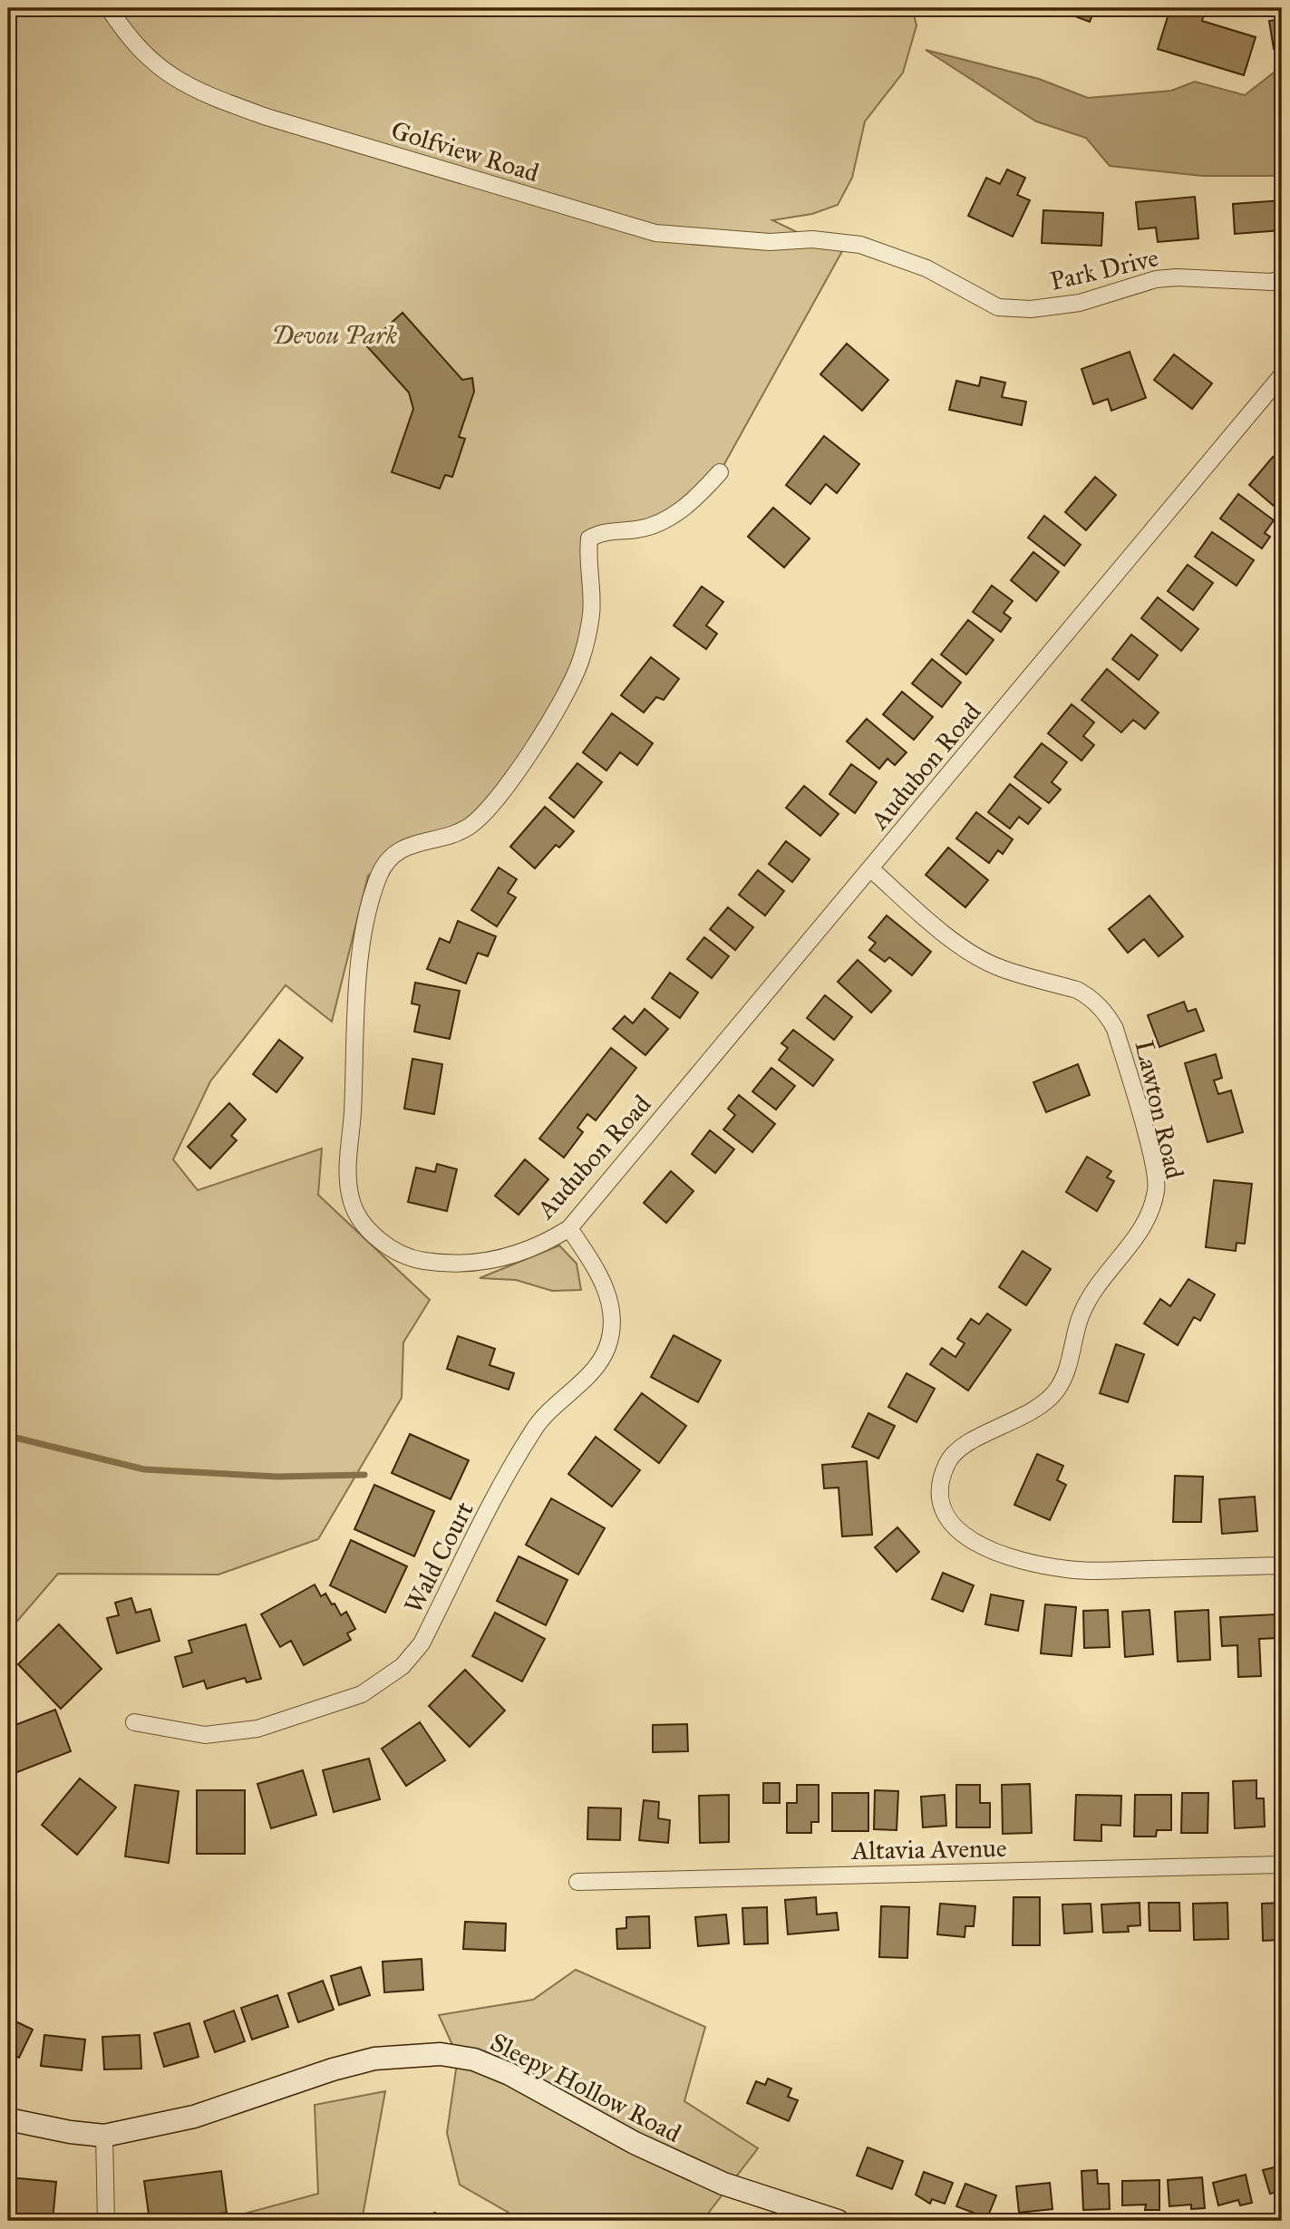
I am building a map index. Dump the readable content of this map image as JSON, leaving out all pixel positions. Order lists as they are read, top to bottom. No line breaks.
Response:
{"streets":{"main road":["Sleepy Hollow Road"],"street":["Golfview Road","Park Drive","Audubon Road","Lawton Road","Wald Court","Altavia Avenue"]},"crossings":[["Golfview Road","Park Drive"],["Audubon Road","Lawton Road"],["Audubon Road","Wald Court"]],"parks":["Devou Park"]}
